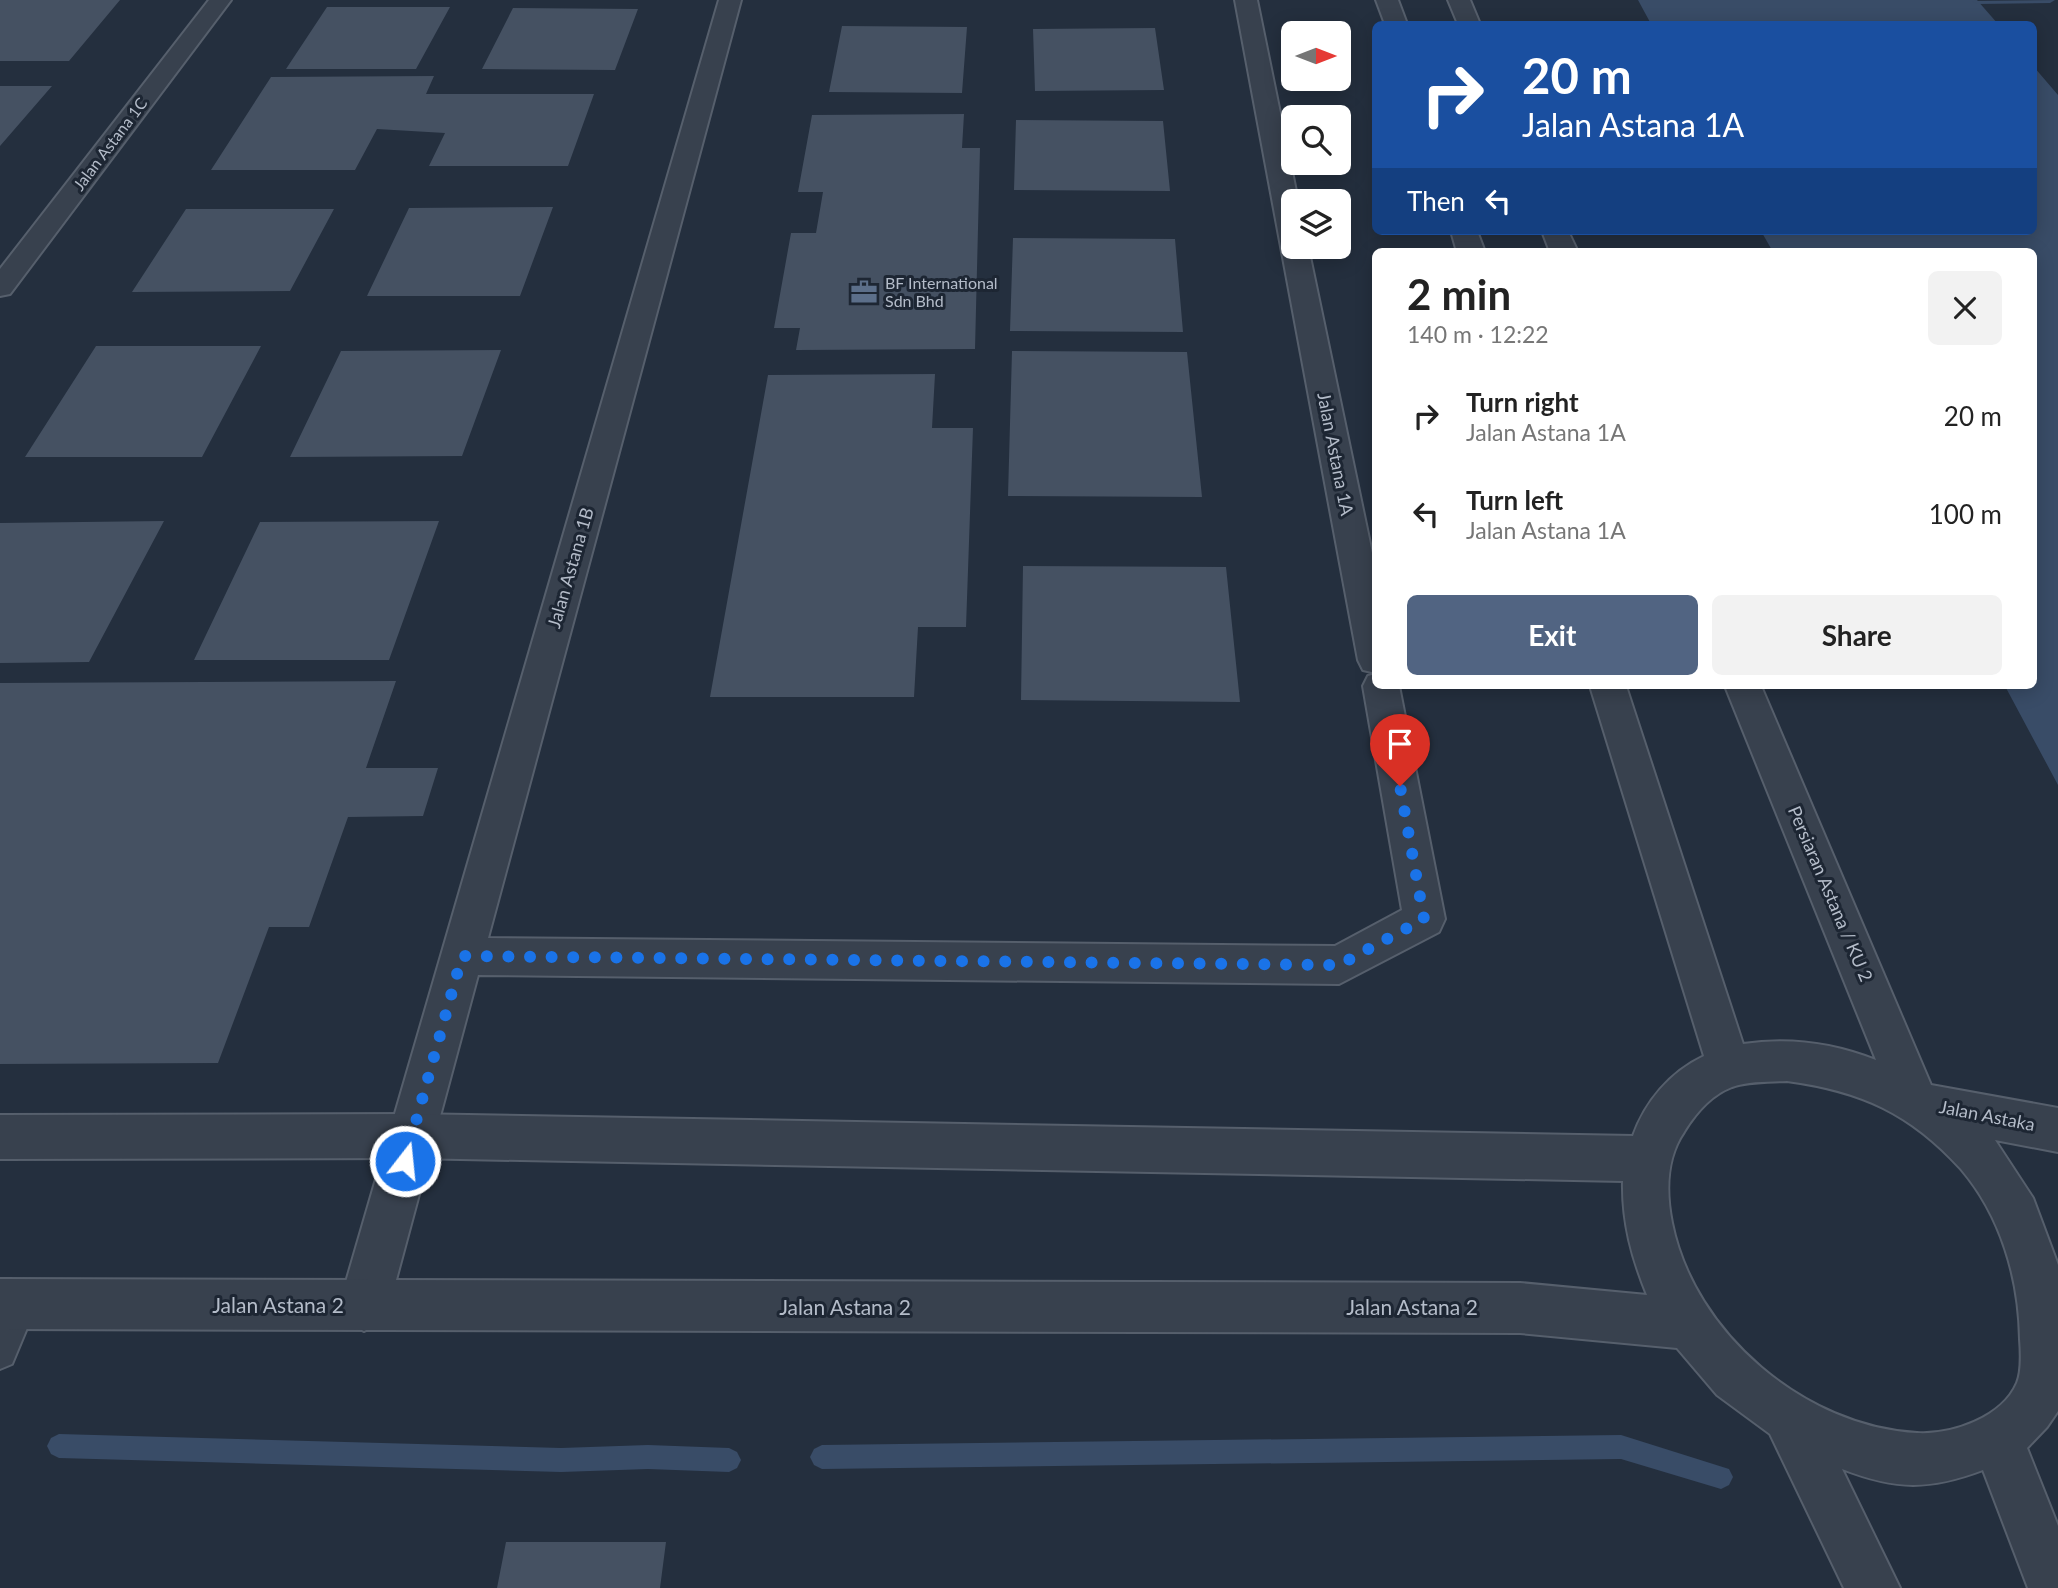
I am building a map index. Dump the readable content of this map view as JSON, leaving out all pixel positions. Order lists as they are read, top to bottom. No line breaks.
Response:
{"streets":{"street":["Jalan Astana 1C","Jalan Astana 1A","Jalan Astana 1B","Persiaran Astana / KU 2","Jalan Astaka","Jalan Astana 2"]},"crossings":[["Jalan Astana 1B","Jalan Astana 2"],["Persiaran Astana / KU 2","Jalan Astaka"]],"places":{"office":["BF International Sdn Bhd"]},"north":"right","page":{"turn":["20 m","Jalan Astana 1A"],"then":"Then","heading":["2 min","140 m · 12:22"],"list":[{"name":"Turn right","note":"Jalan Astana 1A","value":"20 m"},{"name":"Turn left","note":"Jalan Astana 1A","value":"100 m"}],"buttons":["Exit","Share"]}}
